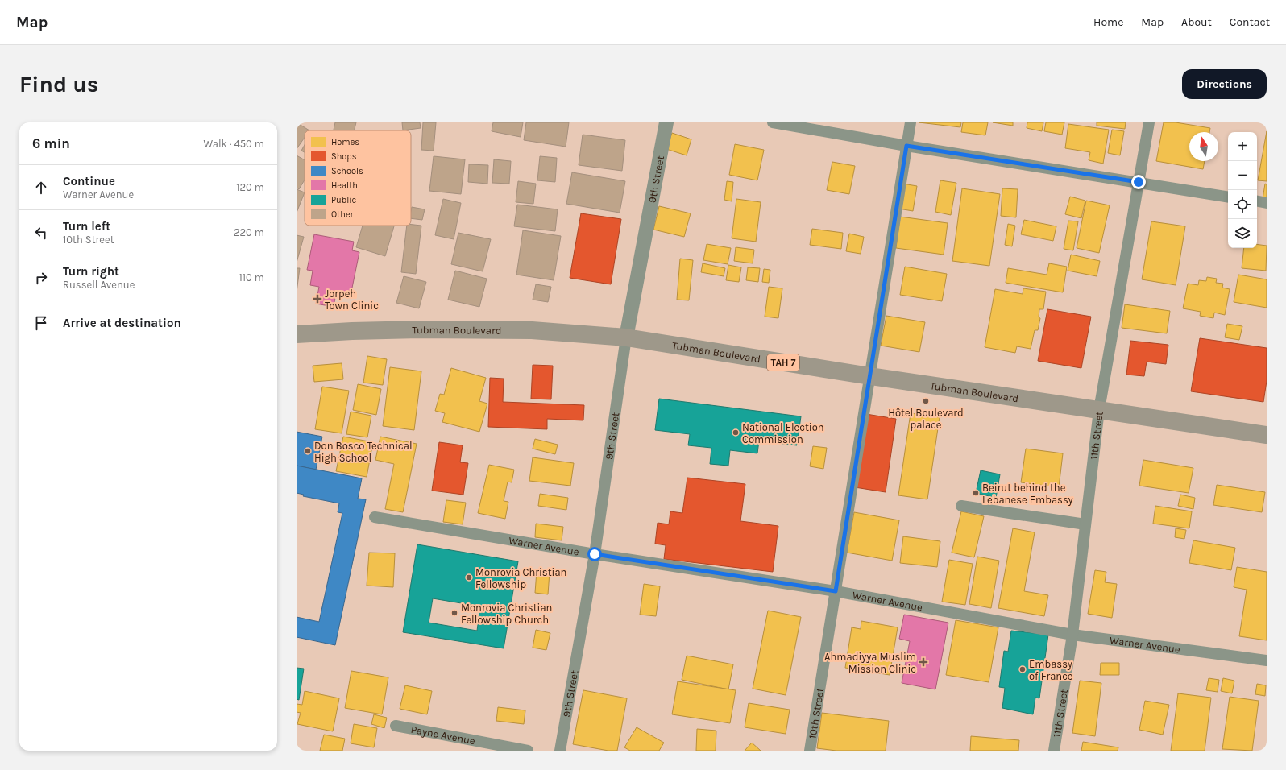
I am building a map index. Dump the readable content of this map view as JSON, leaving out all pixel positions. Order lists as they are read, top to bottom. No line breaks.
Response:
{"streets":{"highway":["Tubman Boulevard","TAH 7"],"street":["9th Street","11th Street","Warner Avenue","10th Street","Payne Avenue"]},"crossings":[["9th Street","Tubman Boulevard"],["9th Street","Warner Avenue"],["Tubman Boulevard","11th Street"],["Tubman Boulevard","10th Street"],["11th Street","Warner Avenue"],["Warner Avenue","10th Street"]],"places":{"health":["Jorpeh Town Clinic","Ahmadiyya Muslim Mission Clinic"],"other":["Hôtel Boulevard palace","National Election Commission","Don Bosco Technical High School","Beirut behind the Lebanese Embassy","Monrovia Christian Fellowship","Monrovia Christian Fellowship Church","Embassy of France"]},"legend":["Homes","Shops","Schools","Health","Public","Other"],"north":"top","page":{"header":"Map","nav":["Home","Map","About","Contact"],"buttons":"Directions","title":"Find us","heading":["6 min","Walk · 450 m"],"map_buttons":["+","−"],"list":[["Continue","Warner Avenue","120 m"],["Turn left","10th Street","220 m"],["Turn right","Russell Avenue","110 m"],"Arrive at destination"]}}
